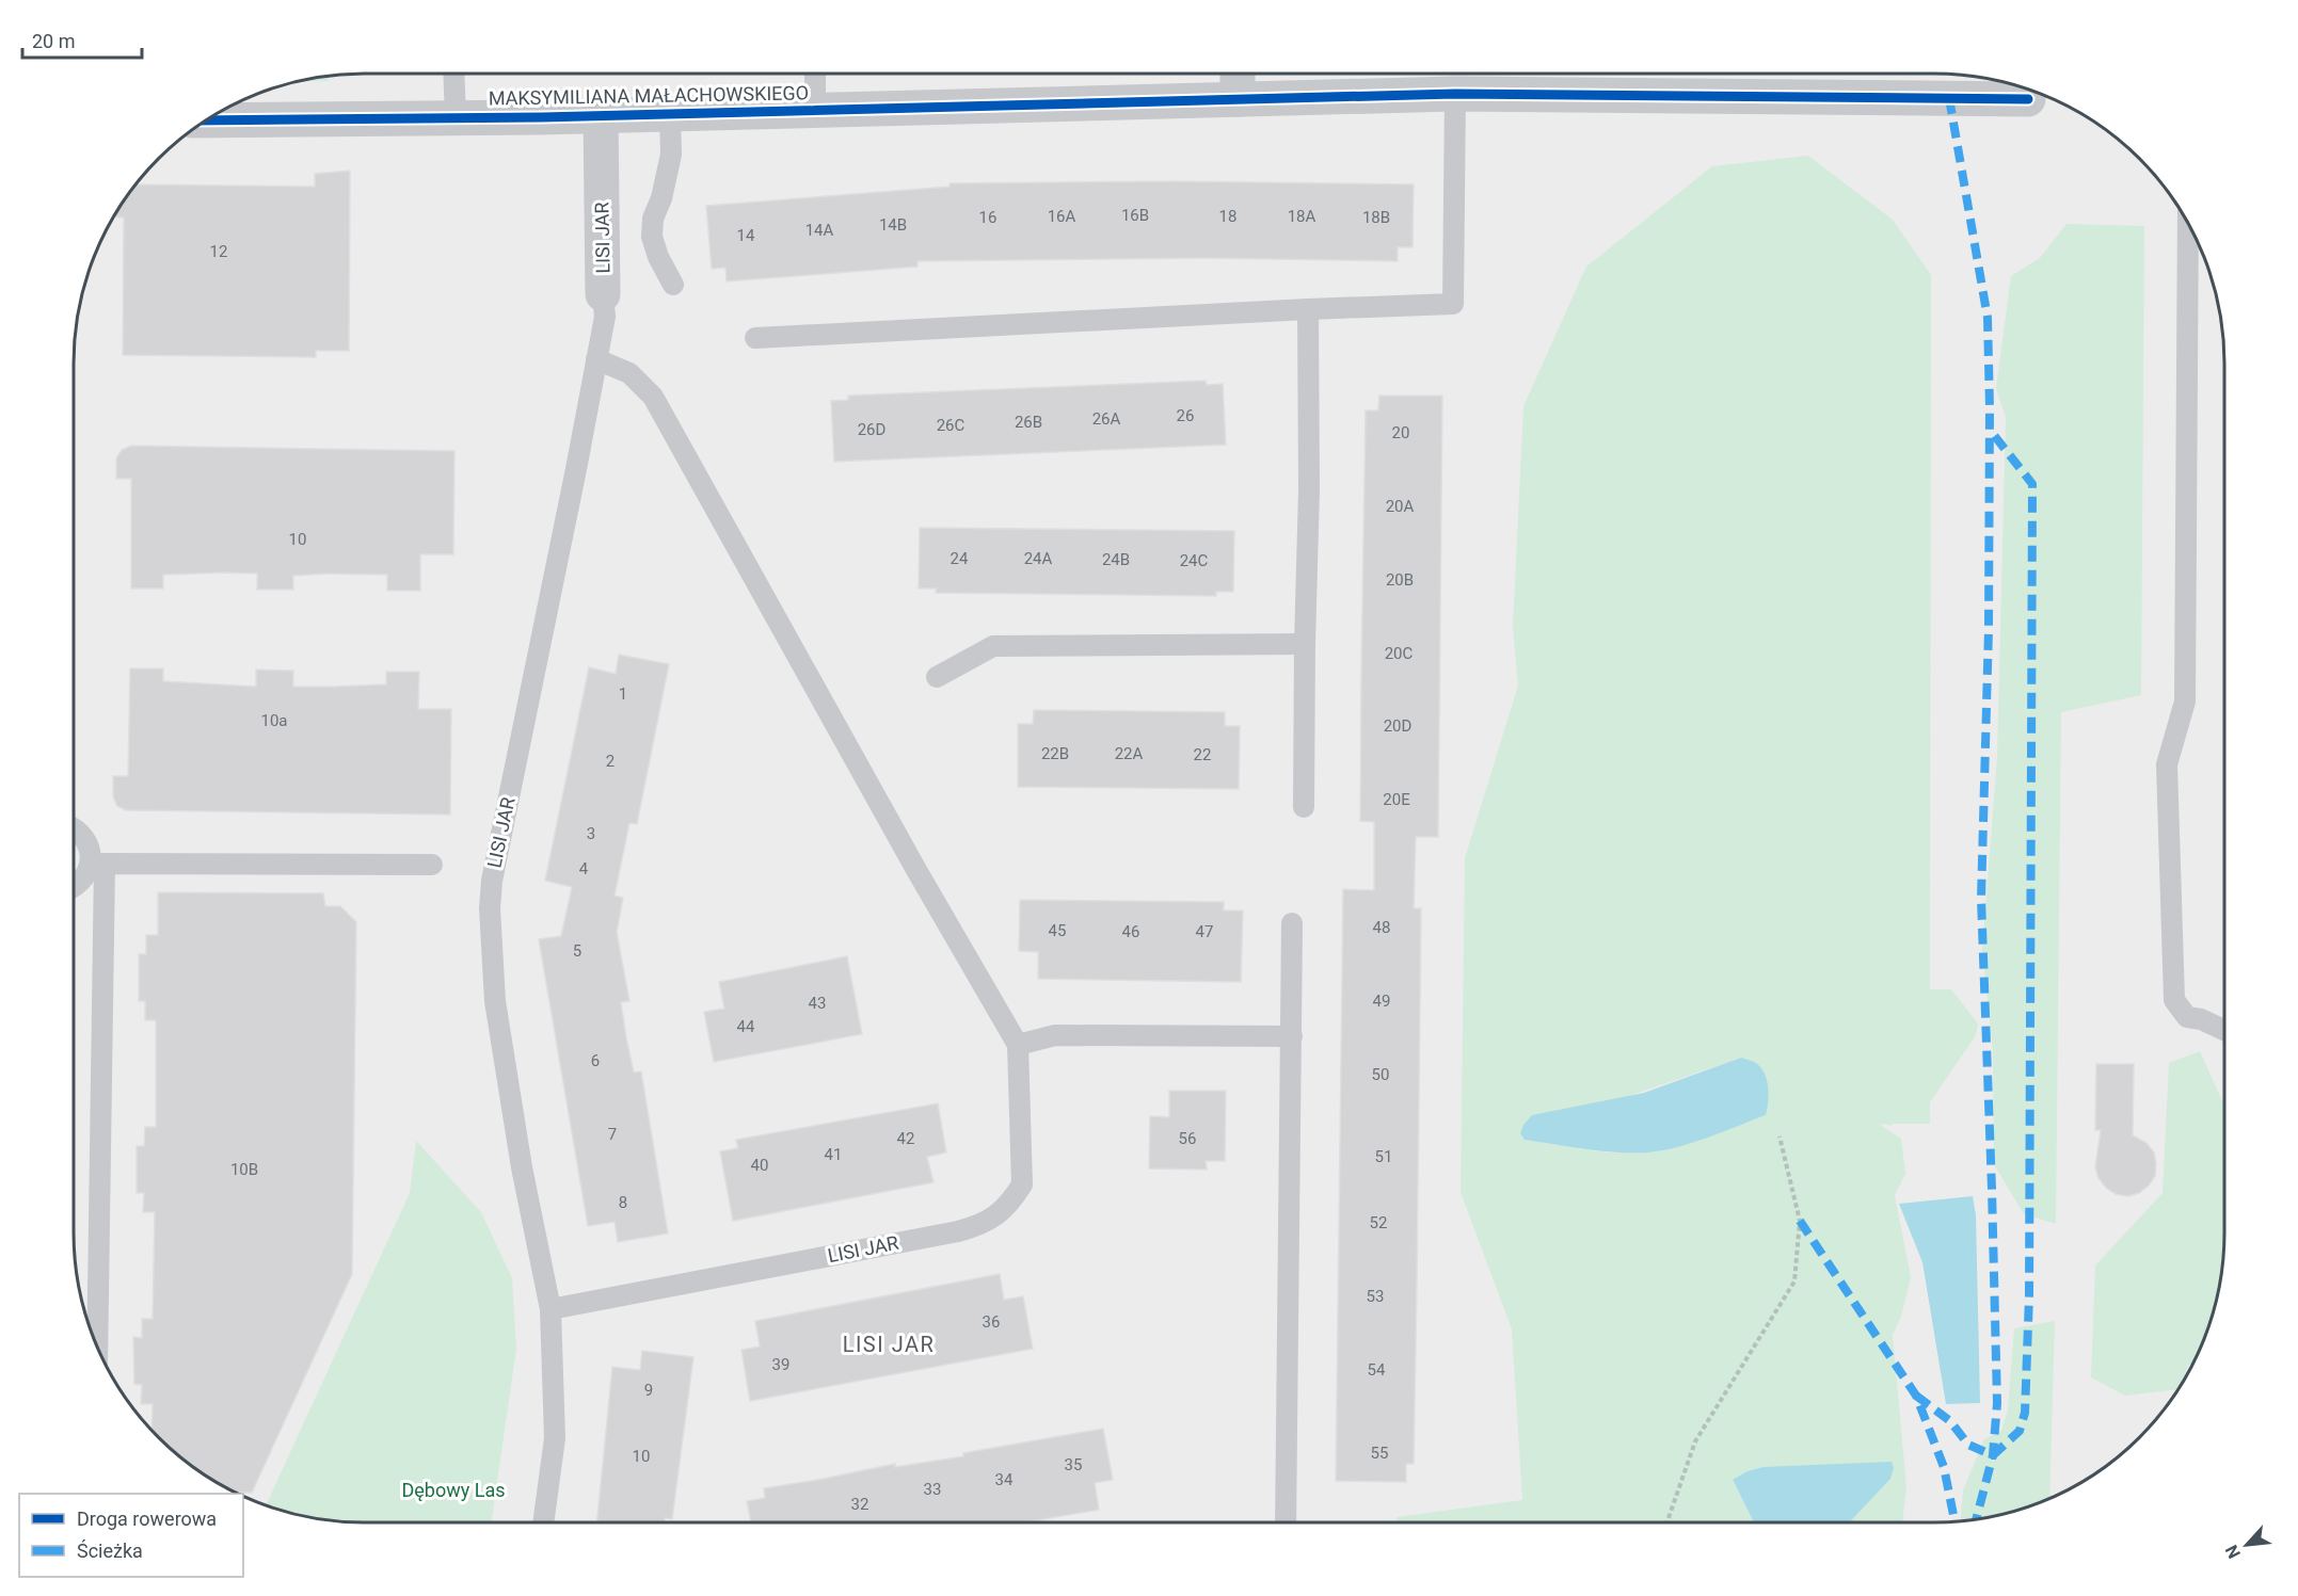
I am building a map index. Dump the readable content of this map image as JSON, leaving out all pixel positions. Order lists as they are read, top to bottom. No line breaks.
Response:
{"streets":{"street":["MAKSYMILIANA MAŁACHOWSKIEGO","LISI JAR"]},"crossings":[["MAKSYMILIANA MAŁACHOWSKIEGO","LISI JAR"]],"districts":["LISI JAR"],"parks":["Dębowy Las"],"house_numbers":["16B","16A","18","18A","16","18B","14B","14A","14","12","26","26A","26B","26C","26D","20","20A","10","24","24A","24B","24C","20B","20C","1","10a","20D","22B","22A","22","2","20E","3","4","48","45","46","47","5","49","43","44","6","50","7","42","56","41","51","40","10B","8","52","53","36","39","54","9","55","10","35","34","33","32"],"legend":["Droga rowerowa","Ścieżka"],"scale_bar":"20 m","north":"bottom left"}
